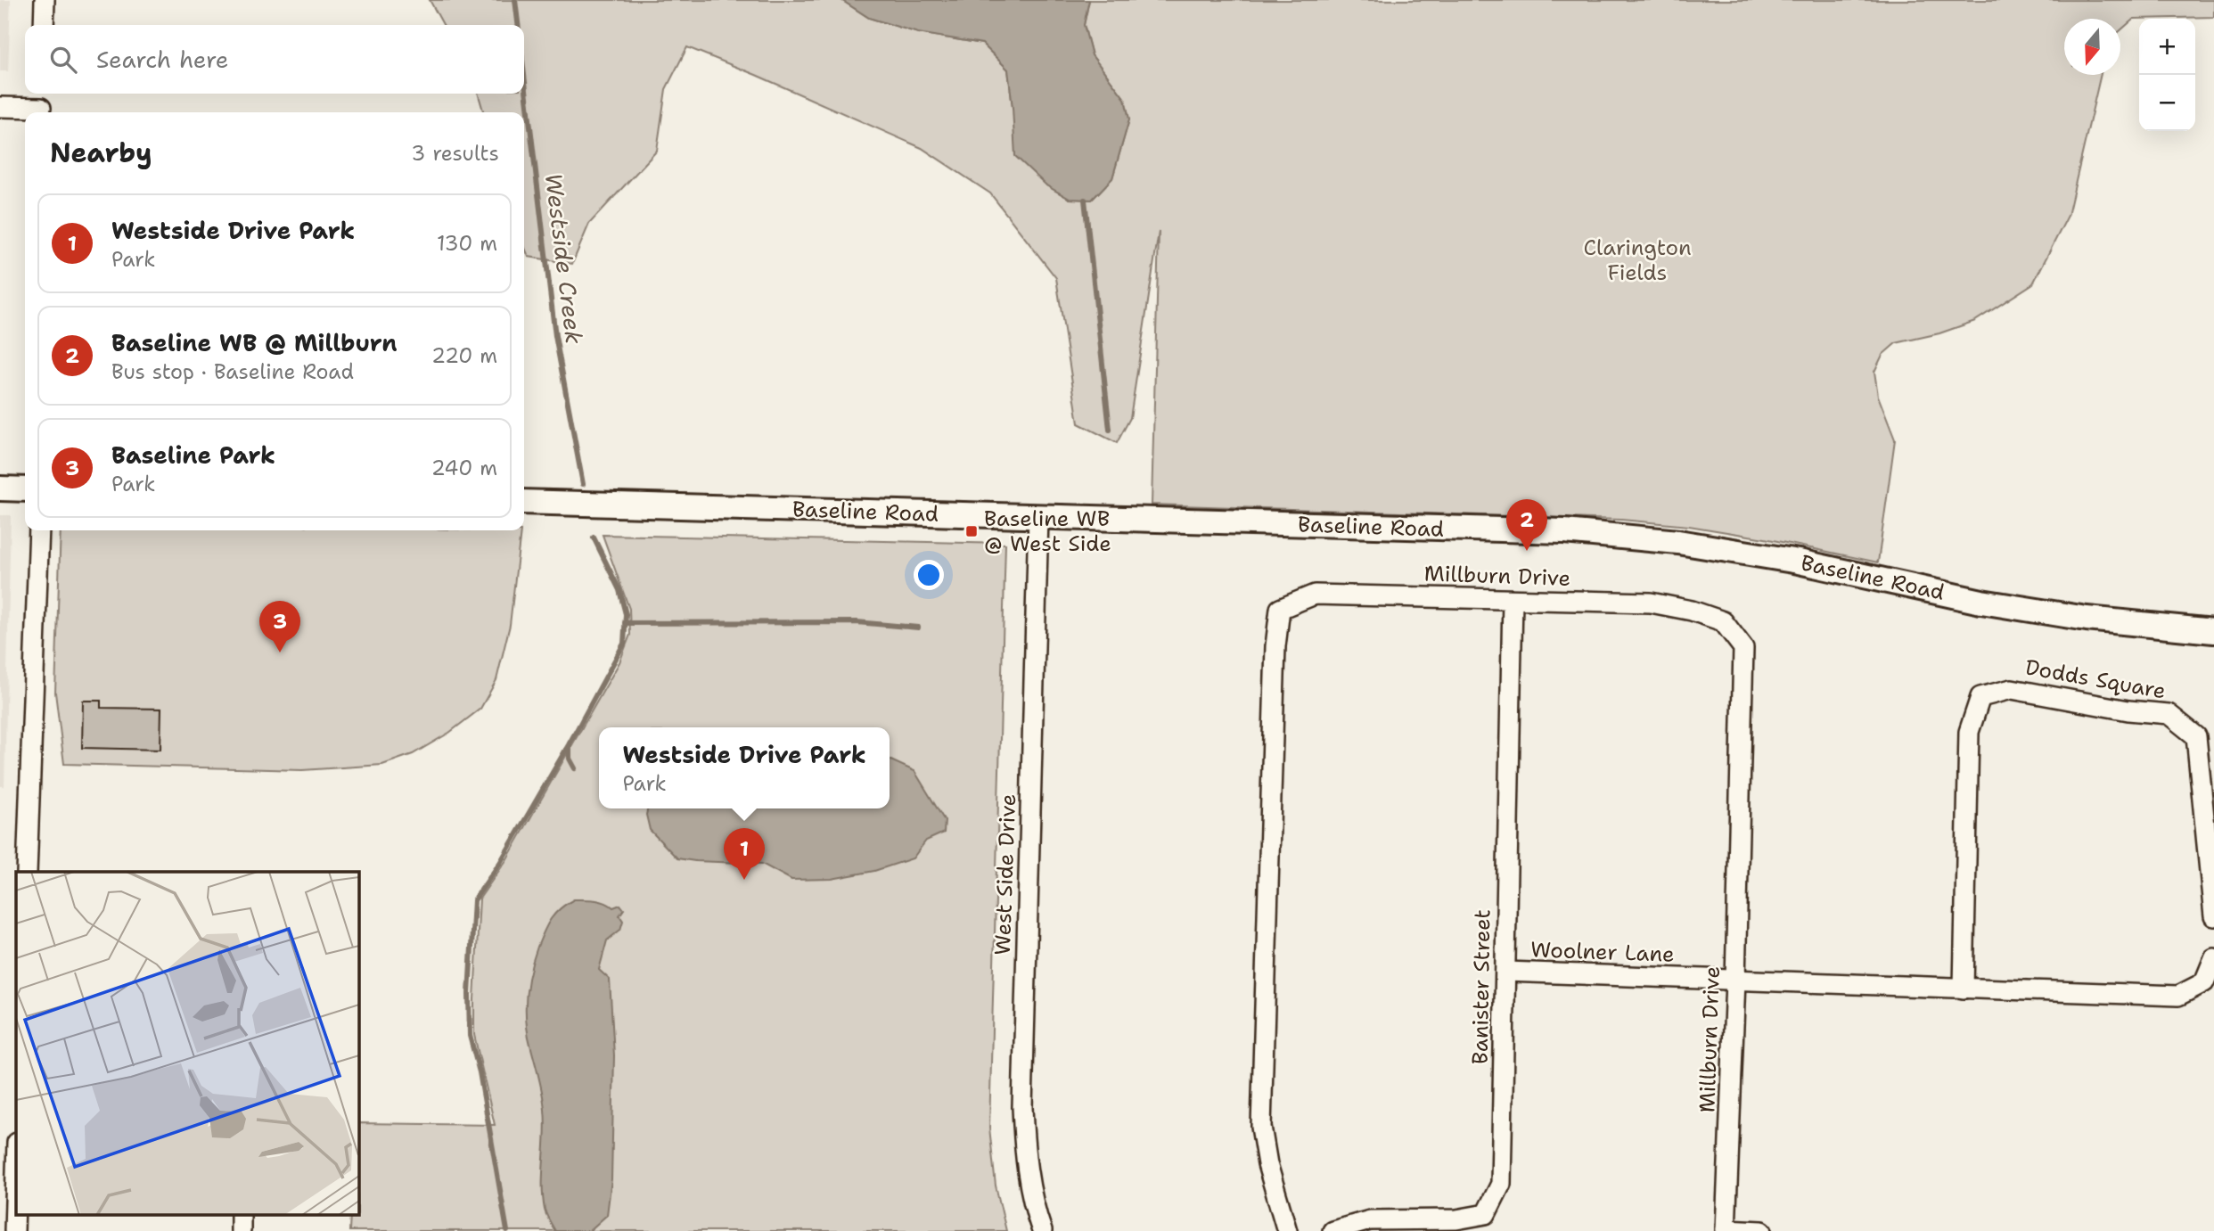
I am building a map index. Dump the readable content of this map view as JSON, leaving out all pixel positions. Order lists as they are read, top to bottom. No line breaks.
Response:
{"streets":{"street":["Baseline Road","Millburn Drive","Dodds Square","West Side Drive","Woolner Lane","Banister Street"]},"crossings":[["Baseline Road","West Side Drive"],["Millburn Drive","Woolner Lane"],["Millburn Drive","Banister Street"],["Woolner Lane","Banister Street"]],"water":["Westside Creek"],"parks":["Clarington Fields"],"places":{"transit":["Baseline WB @ West Side"]},"north":"bottom","page":{"map_buttons":["+","−"],"search":"Search here","heading":["Nearby","3 results"],"list":[{"mark":"1","name":"Westside Drive Park","note":"Park","value":"130 m"},{"mark":"2","name":"Baseline WB @ Millburn","note":"Bus stop · Baseline Road","value":"220 m"},{"mark":"3","name":"Baseline Park","note":"Park","value":"240 m"}],"pins":["2","3","1"],"popup":["Westside Drive Park","Park"]}}
